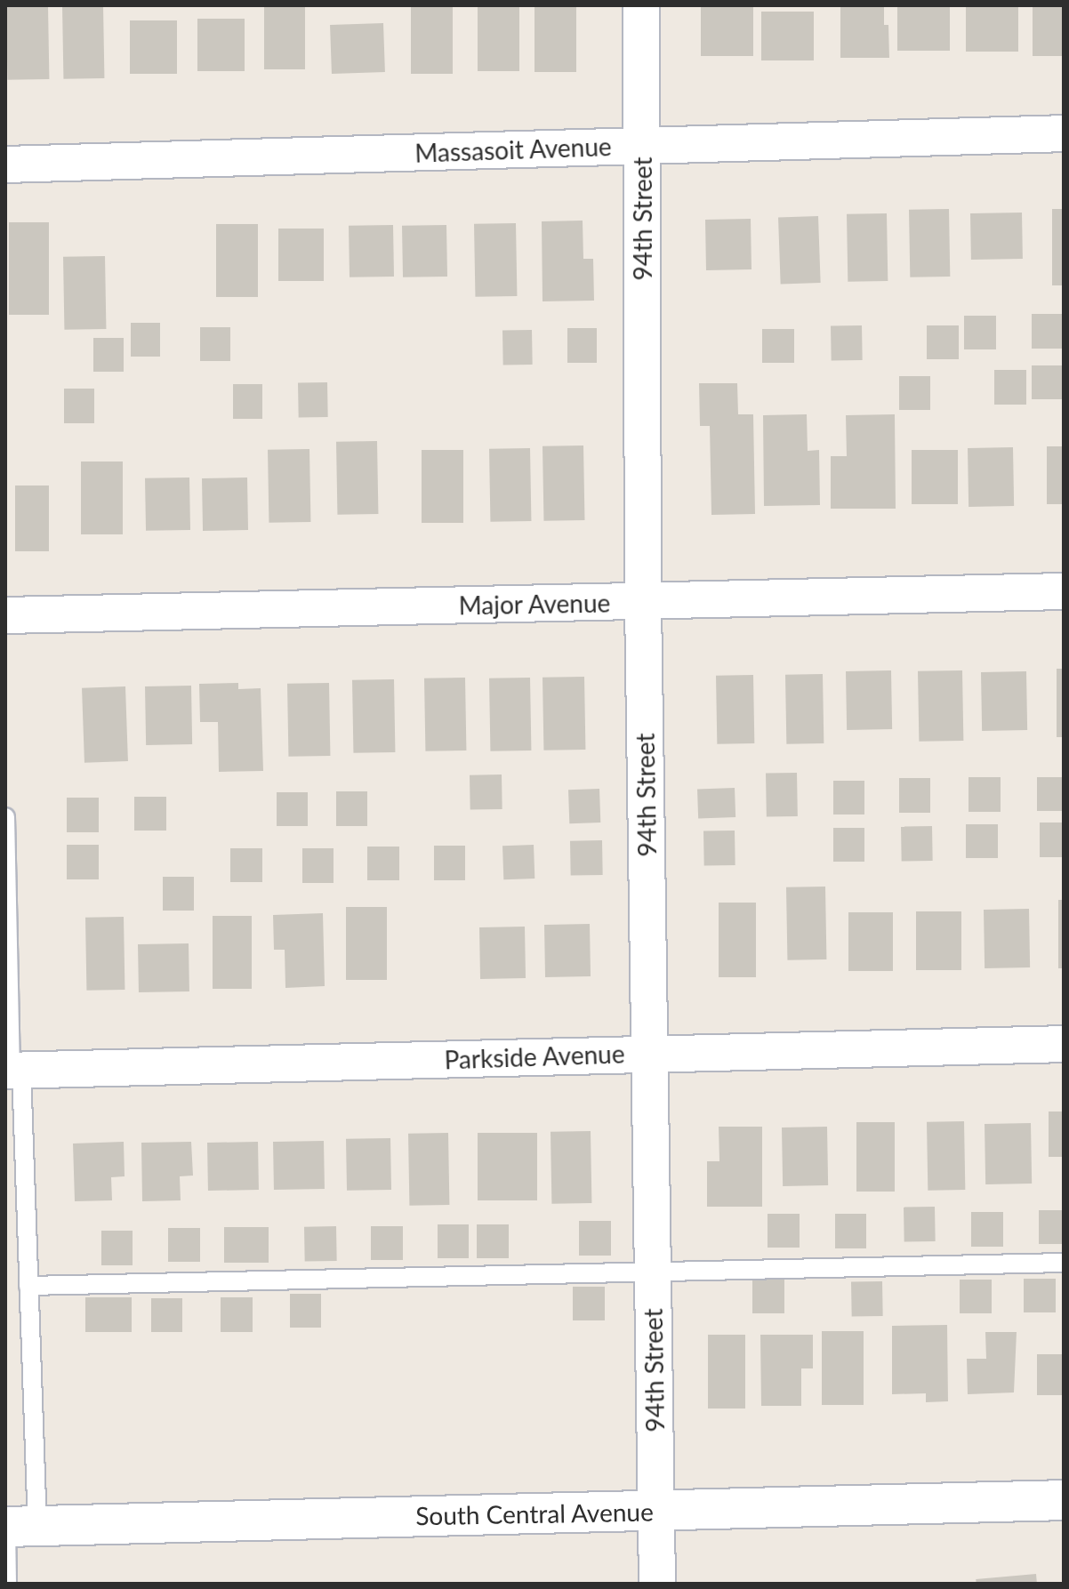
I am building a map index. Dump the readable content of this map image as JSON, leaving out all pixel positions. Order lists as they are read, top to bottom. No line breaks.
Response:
{"streets":{"street":["Massasoit Avenue","94th Street","Major Avenue","Parkside Avenue","South Central Avenue"]},"crossings":[["Massasoit Avenue","94th Street"],["94th Street","Major Avenue"],["94th Street","Parkside Avenue"],["94th Street","South Central Avenue"]]}
